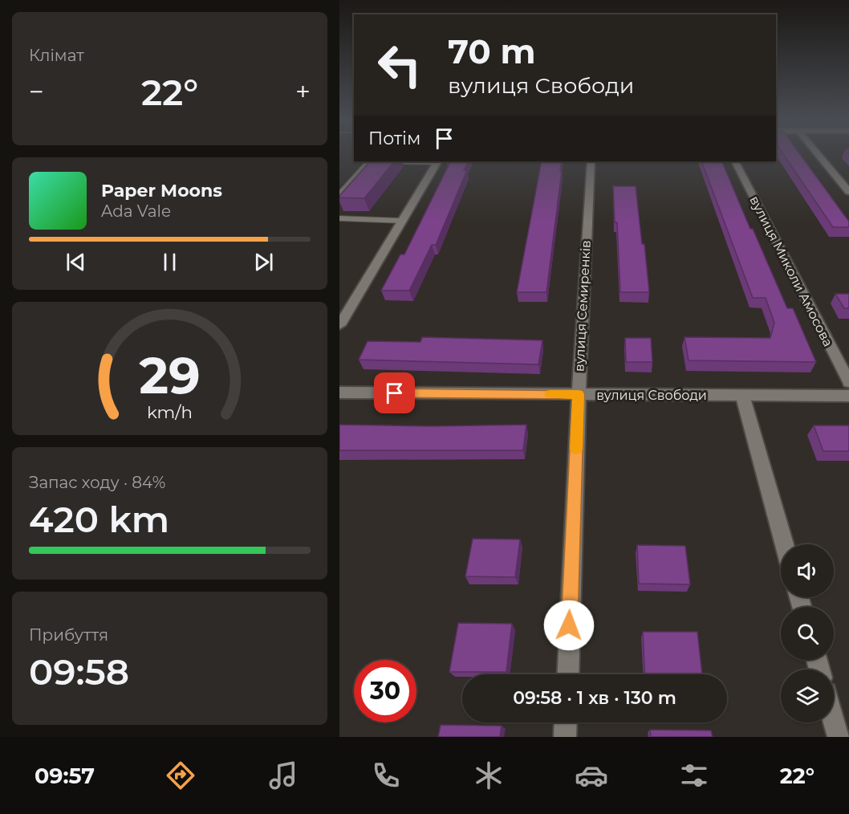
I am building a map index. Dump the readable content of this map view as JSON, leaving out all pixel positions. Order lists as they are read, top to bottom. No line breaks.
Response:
{"streets":{"street":["вулиця Миколи Амосова","вулиця Семиренків","вулиця Свободи"]},"crossings":[["вулиця Семиренків","вулиця Свободи"]],"page":{"tile":["Клімат",["Запас ходу · 84%","420 km"],["Прибуття","09:58"]],"turn":["70 m","вулиця Свободи"],"heat":["−","22°","+"],"then":"Потім","song":["Paper Moons","Ada Vale"],"limit":"30","trip":"09:58 · 1 хв · 130 m","tabs":["09:57","22°"],"gauge":["29","km/h"]}}
